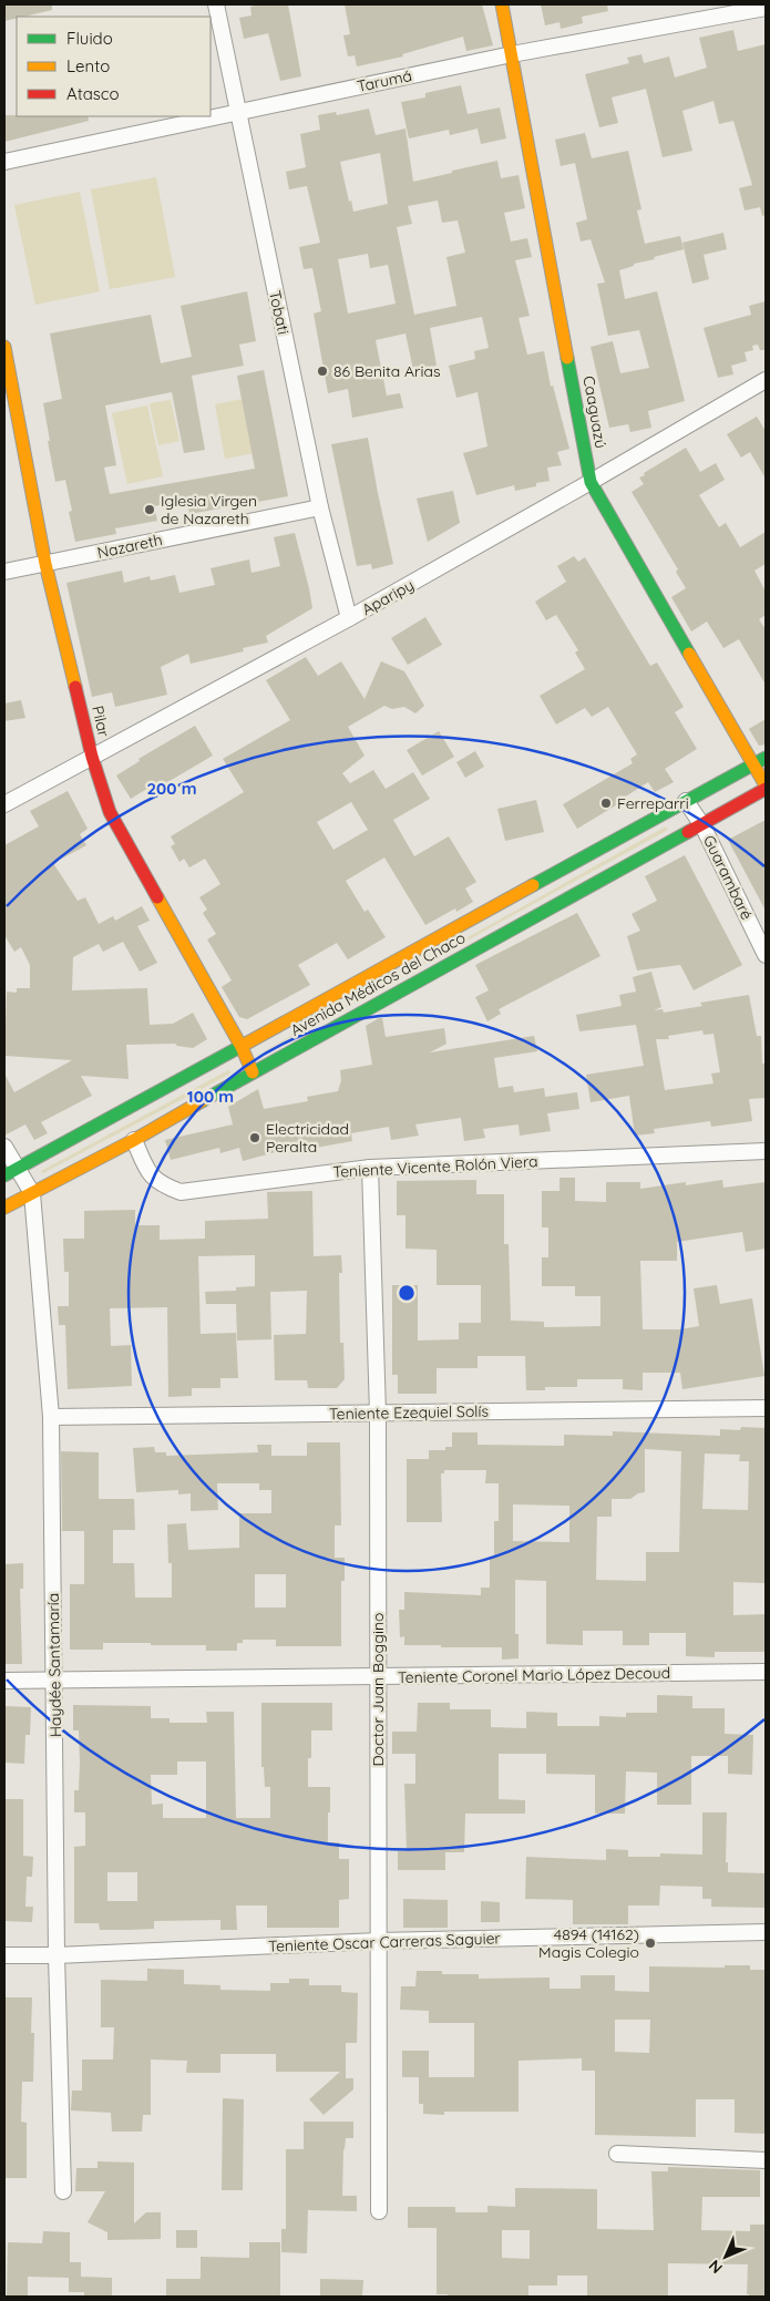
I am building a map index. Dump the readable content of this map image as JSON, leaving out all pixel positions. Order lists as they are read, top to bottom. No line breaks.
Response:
{"streets":{"main road":["Caaguazú","Pilar","Avenida Médicos del Chaco"],"street":["Tarumá","Tobati","Nazareth","Aparipy","Guarambaré","Teniente Vicente Rolón Viera","Teniente Ezequiel Solís","Haydée Santamaría","Teniente Coronel Mario López Decoud","Doctor Juan Boggino","Teniente Oscar Carreras Saguier"]},"crossings":[["Tarumá","Tobati"],["Tarumá","Caaguazú"],["Tobati","Nazareth"],["Tobati","Aparipy"],["Caaguazú","Aparipy"],["Caaguazú","Avenida Médicos del Chaco"],["Nazareth","Pilar"],["Aparipy","Pilar"],["Pilar","Avenida Médicos del Chaco"],["Guarambaré","Avenida Médicos del Chaco"],["Avenida Médicos del Chaco","Teniente Vicente Rolón Viera"],["Avenida Médicos del Chaco","Haydée Santamaría"],["Teniente Vicente Rolón Viera","Doctor Juan Boggino"],["Teniente Ezequiel Solís","Haydée Santamaría"],["Teniente Ezequiel Solís","Doctor Juan Boggino"],["Haydée Santamaría","Teniente Coronel Mario López Decoud"],["Haydée Santamaría","Teniente Oscar Carreras Saguier"],["Teniente Coronel Mario López Decoud","Doctor Juan Boggino"],["Doctor Juan Boggino","Teniente Oscar Carreras Saguier"]],"places":["86 Benita Arias","Iglesia Virgen de Nazareth","Ferreparri","Electricidad Peralta","4894 (14162) Magis Colegio"],"legend":["Fluido","Lento","Atasco"],"north":"bottom left","rings":["200 m","100 m"]}
